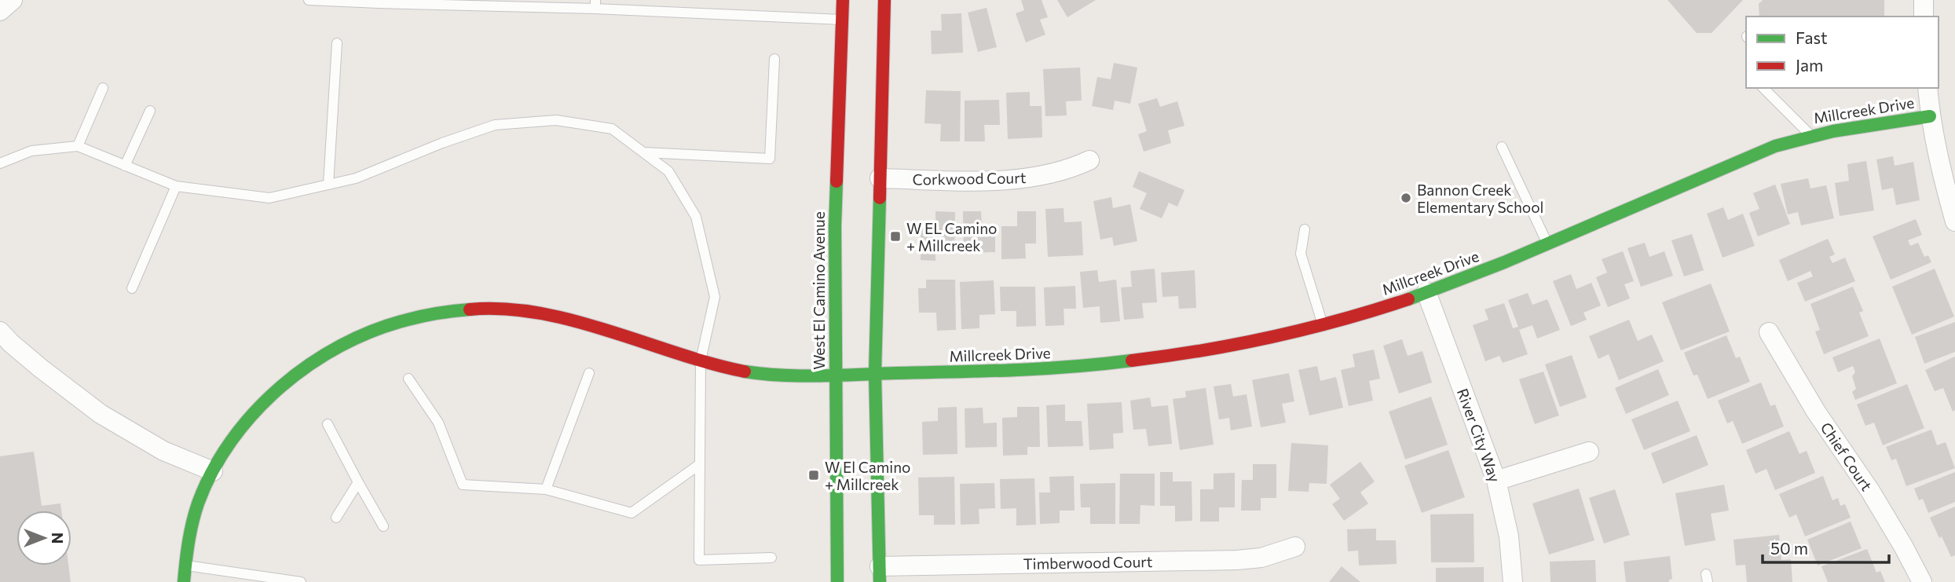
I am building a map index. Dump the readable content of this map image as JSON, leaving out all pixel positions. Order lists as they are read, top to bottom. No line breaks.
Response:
{"streets":{"street":["Millcreek Drive","Corkwood Court","West El Camino Avenue","River City Way","Chief Court","Timberwood Court"]},"crossings":[["Millcreek Drive","West El Camino Avenue"],["Millcreek Drive","River City Way"]],"places":{"other":["Bannon Creek Elementary School"],"transit":["W EL Camino + Millcreek","W El Camino + Millcreek"]},"legend":["Fast","Jam"],"scale_bar":"50 m","north":"right"}
